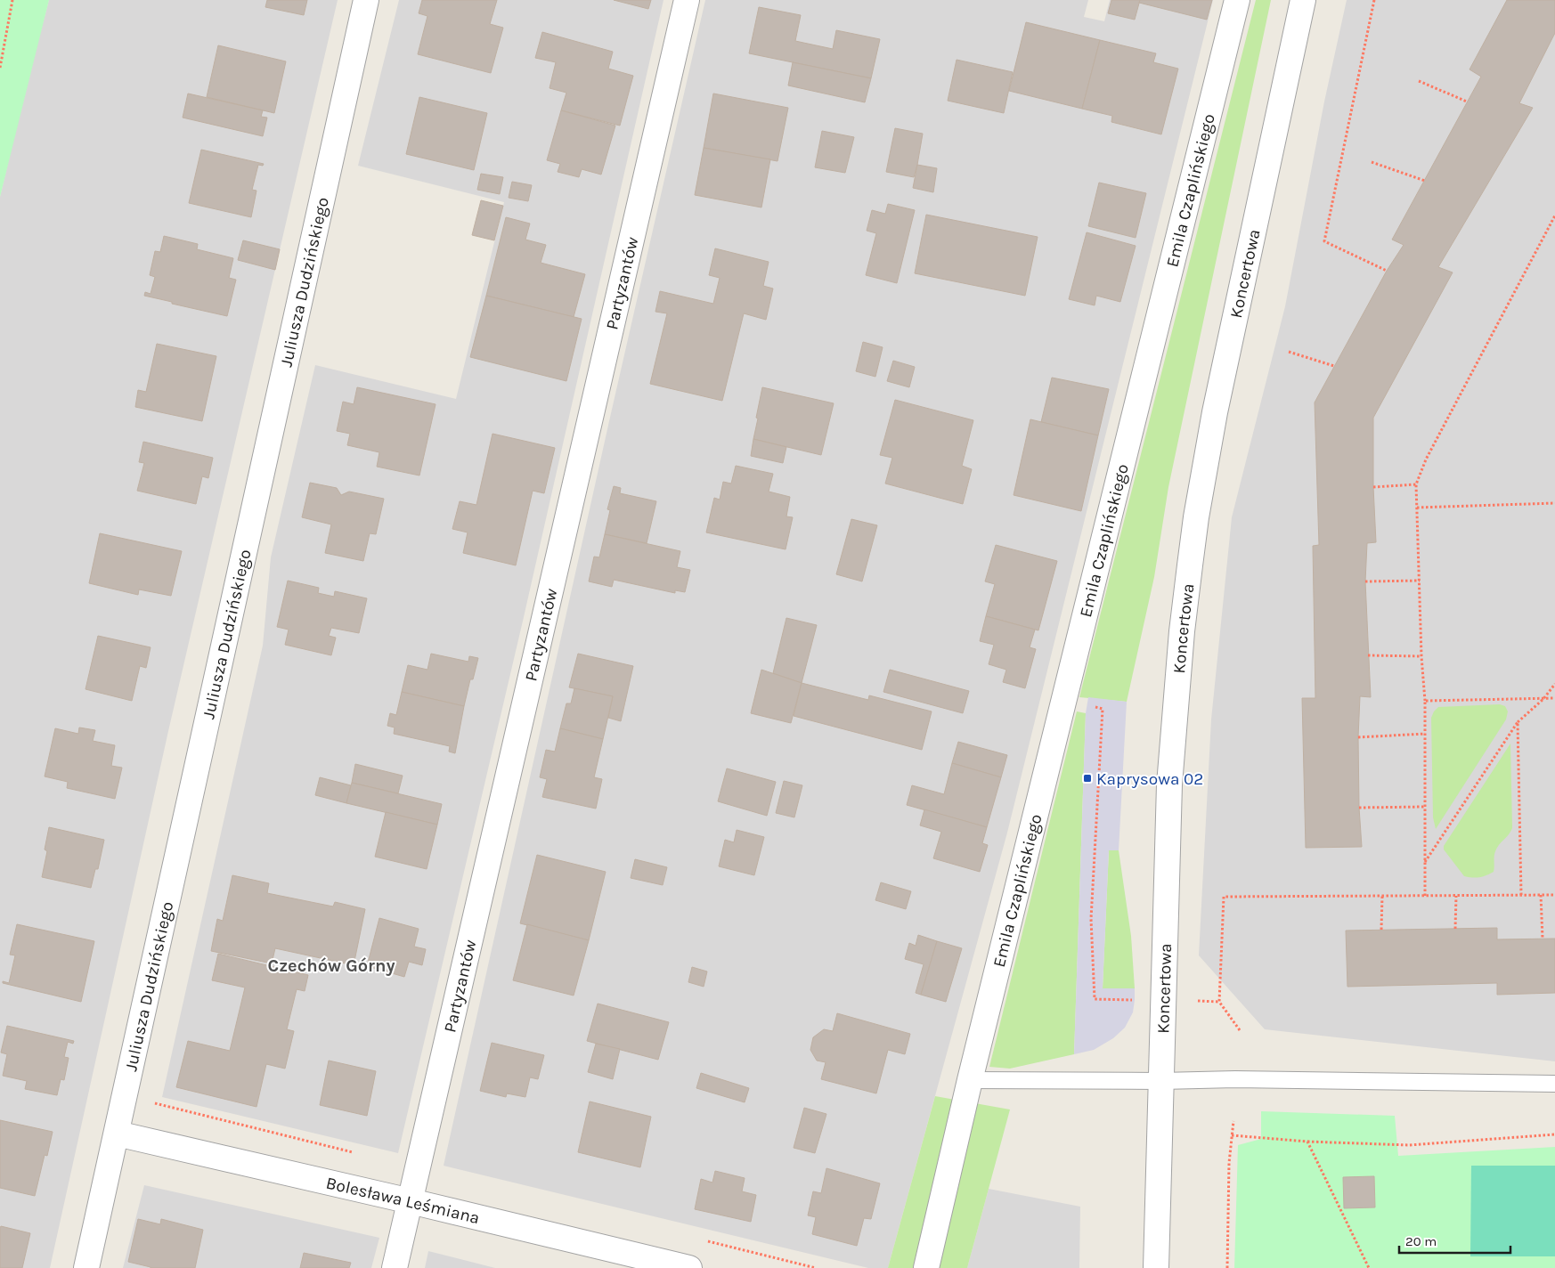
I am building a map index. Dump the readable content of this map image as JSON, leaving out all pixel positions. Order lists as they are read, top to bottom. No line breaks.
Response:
{"streets":{"street":["Emila Czaplińskiego","Koncertowa","Juliusza Dudzińskiego","Partyzantów","Bolesława Leśmiana"]},"crossings":[["Juliusza Dudzińskiego","Bolesława Leśmiana"],["Partyzantów","Bolesława Leśmiana"]],"districts":["Czechów Górny"],"places":{"transit":["Kaprysowa 02"]},"scale_bar":"20 m"}
